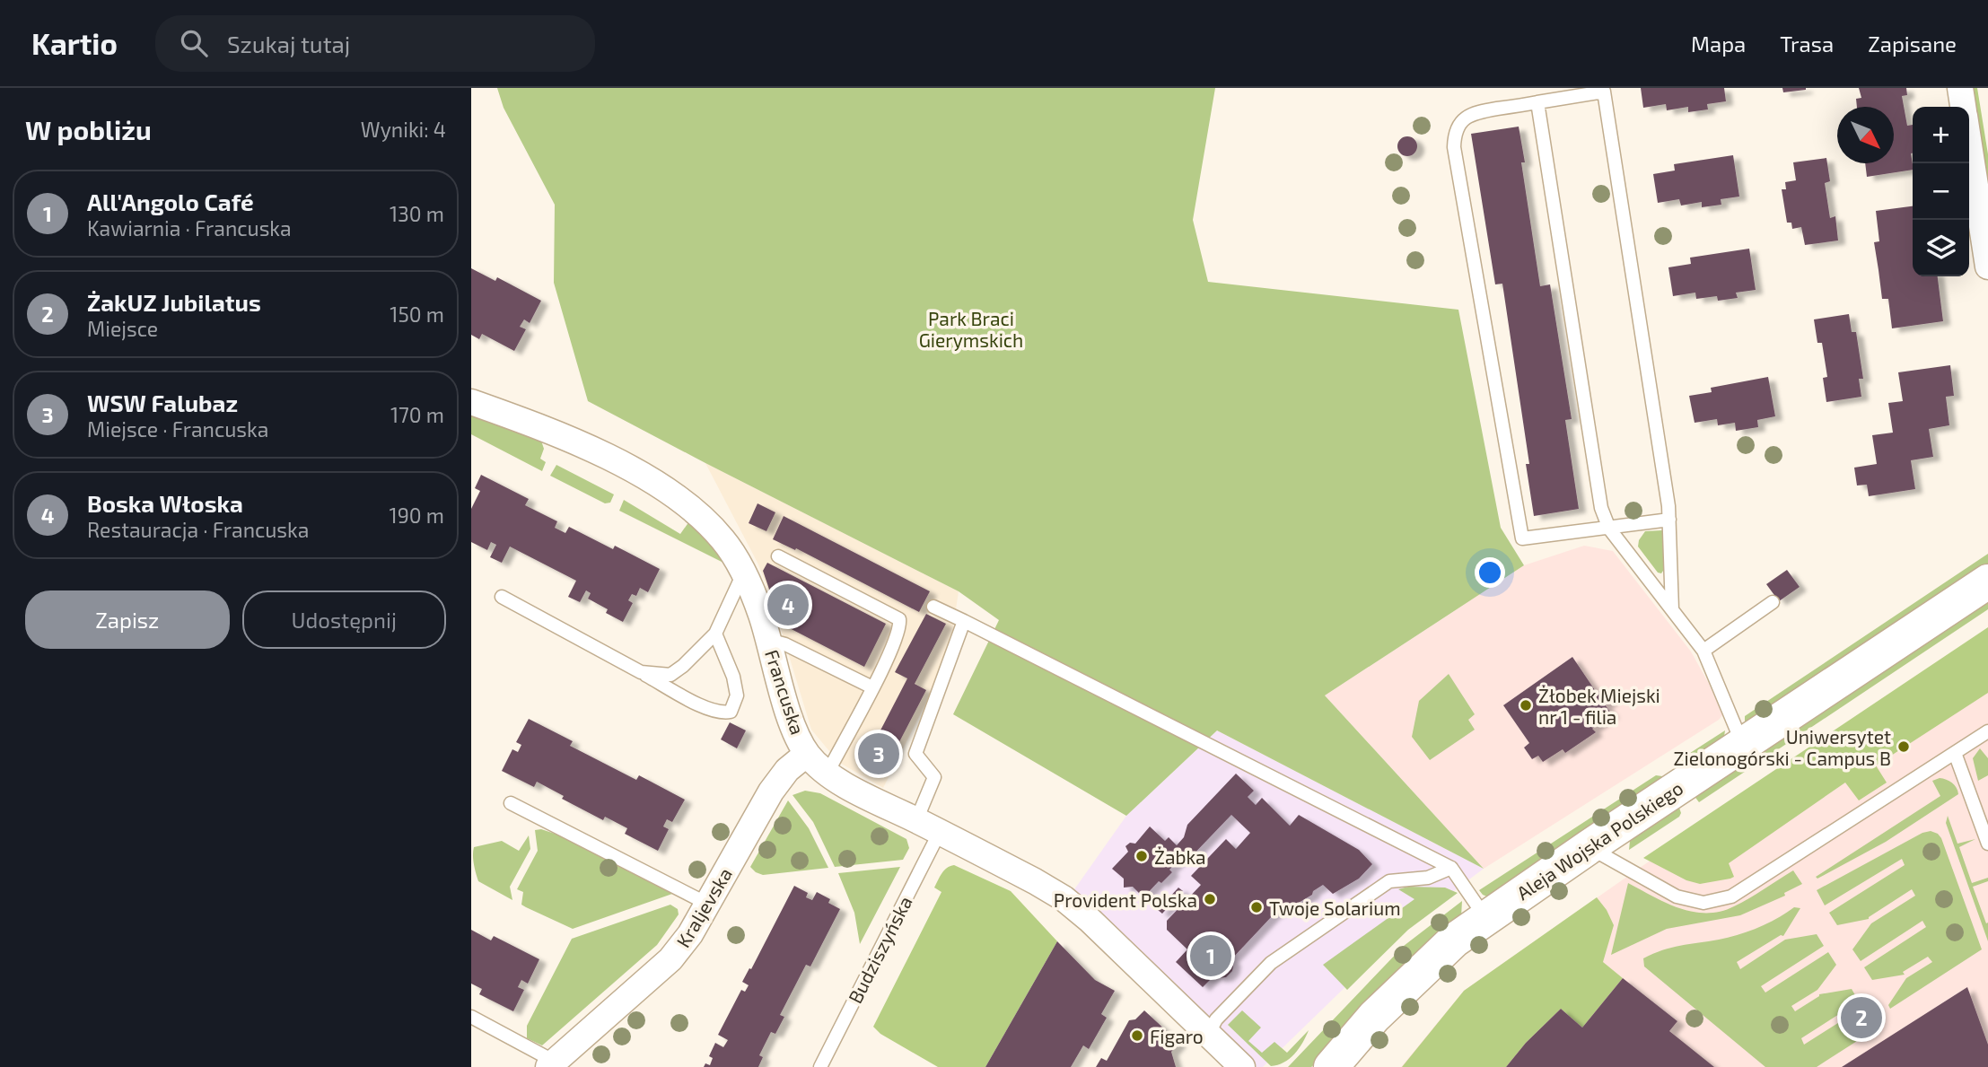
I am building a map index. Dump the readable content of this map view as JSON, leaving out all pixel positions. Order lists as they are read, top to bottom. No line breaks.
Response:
{"streets":{"main road":["Aleja Wojska Polskiego"],"street":["Francuska","Kraljevska"],"lane":["Budziszyńska"]},"crossings":[["Francuska","Kraljevska"],["Francuska","Budziszyńska"]],"parks":["Park Braci Gierymskich"],"places":["Żłobek Miejski nr 1 - filia","Uniwersytet Zielonogórski - Campus B","Żabka","Provident Polska","Twoje Solarium","Figaro"],"north":"bottom right","page":{"header":"Kartio","search":"Szukaj tutaj","nav":["Mapa","Trasa","Zapisane"],"heading":["W pobliżu","Wyniki: 4"],"map_buttons":["+","−"],"list":[{"mark":"1","name":"All'Angolo Café","note":"Kawiarnia · Francuska","value":"130 m"},{"mark":"2","name":"ŻakUZ Jubilatus","note":"Miejsce","value":"150 m"},{"mark":"3","name":"WSW Falubaz","note":"Miejsce · Francuska","value":"170 m"},{"mark":"4","name":"Boska Włoska","note":"Restauracja · Francuska","value":"190 m"}],"buttons":["Zapisz","Udostępnij"],"pins":["4","3","1","2"]}}
